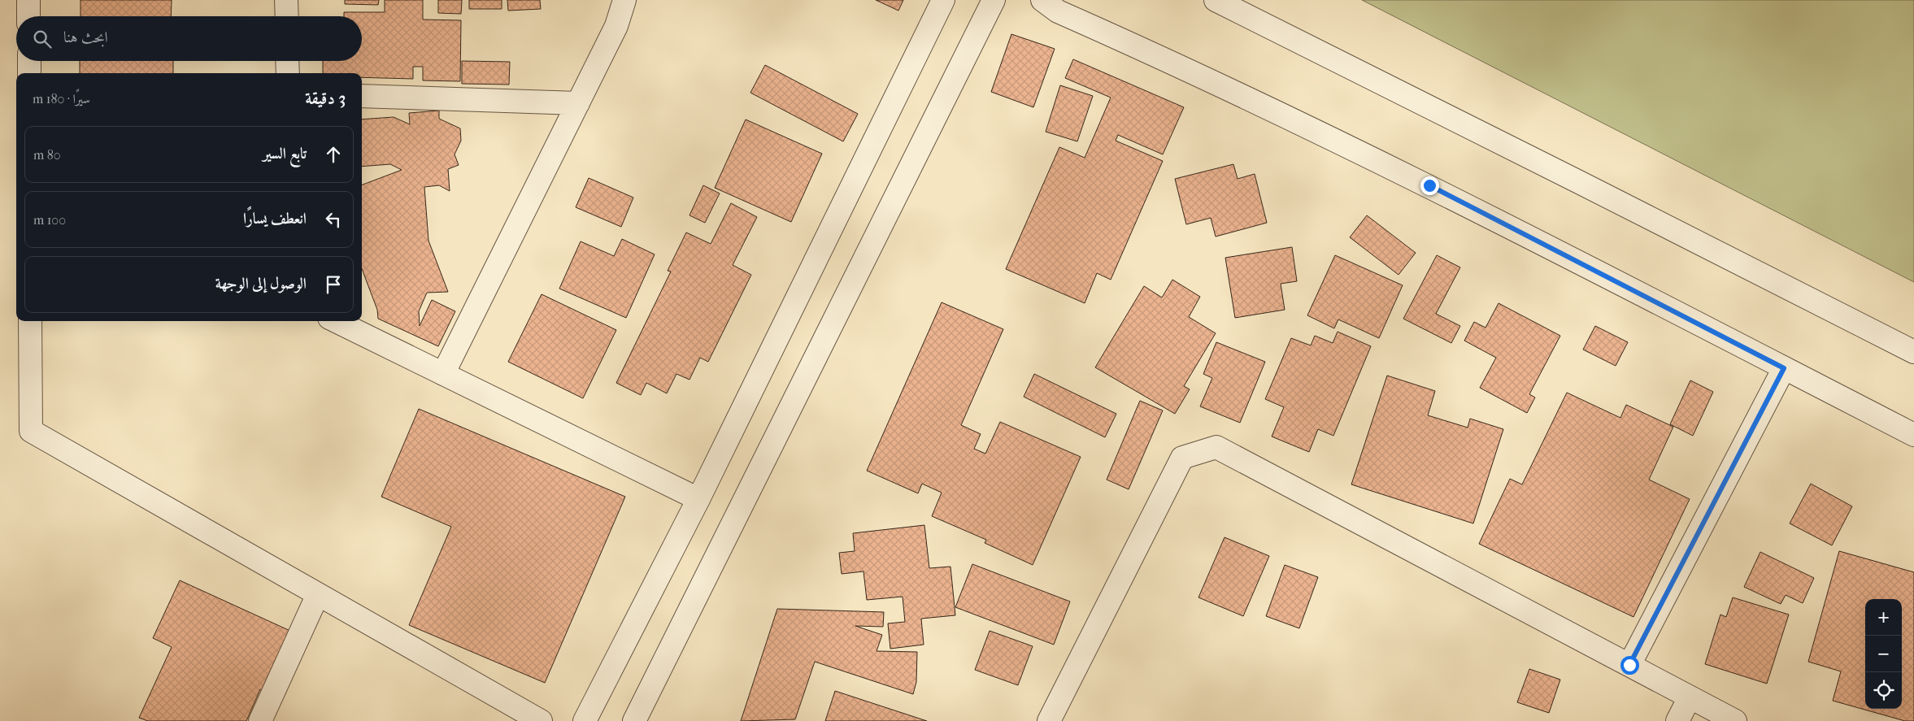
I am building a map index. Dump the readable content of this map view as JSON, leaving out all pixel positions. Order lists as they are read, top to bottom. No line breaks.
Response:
{"page":{"search":"ابحث هنا","heading":["3 دقيقة","سيرًا · 180 m"],"list":[["تابع السير","80 m"],["انعطف يسارًا","100 m"],"الوصول إلى الوجهة"],"map_buttons":["+","−"]}}
